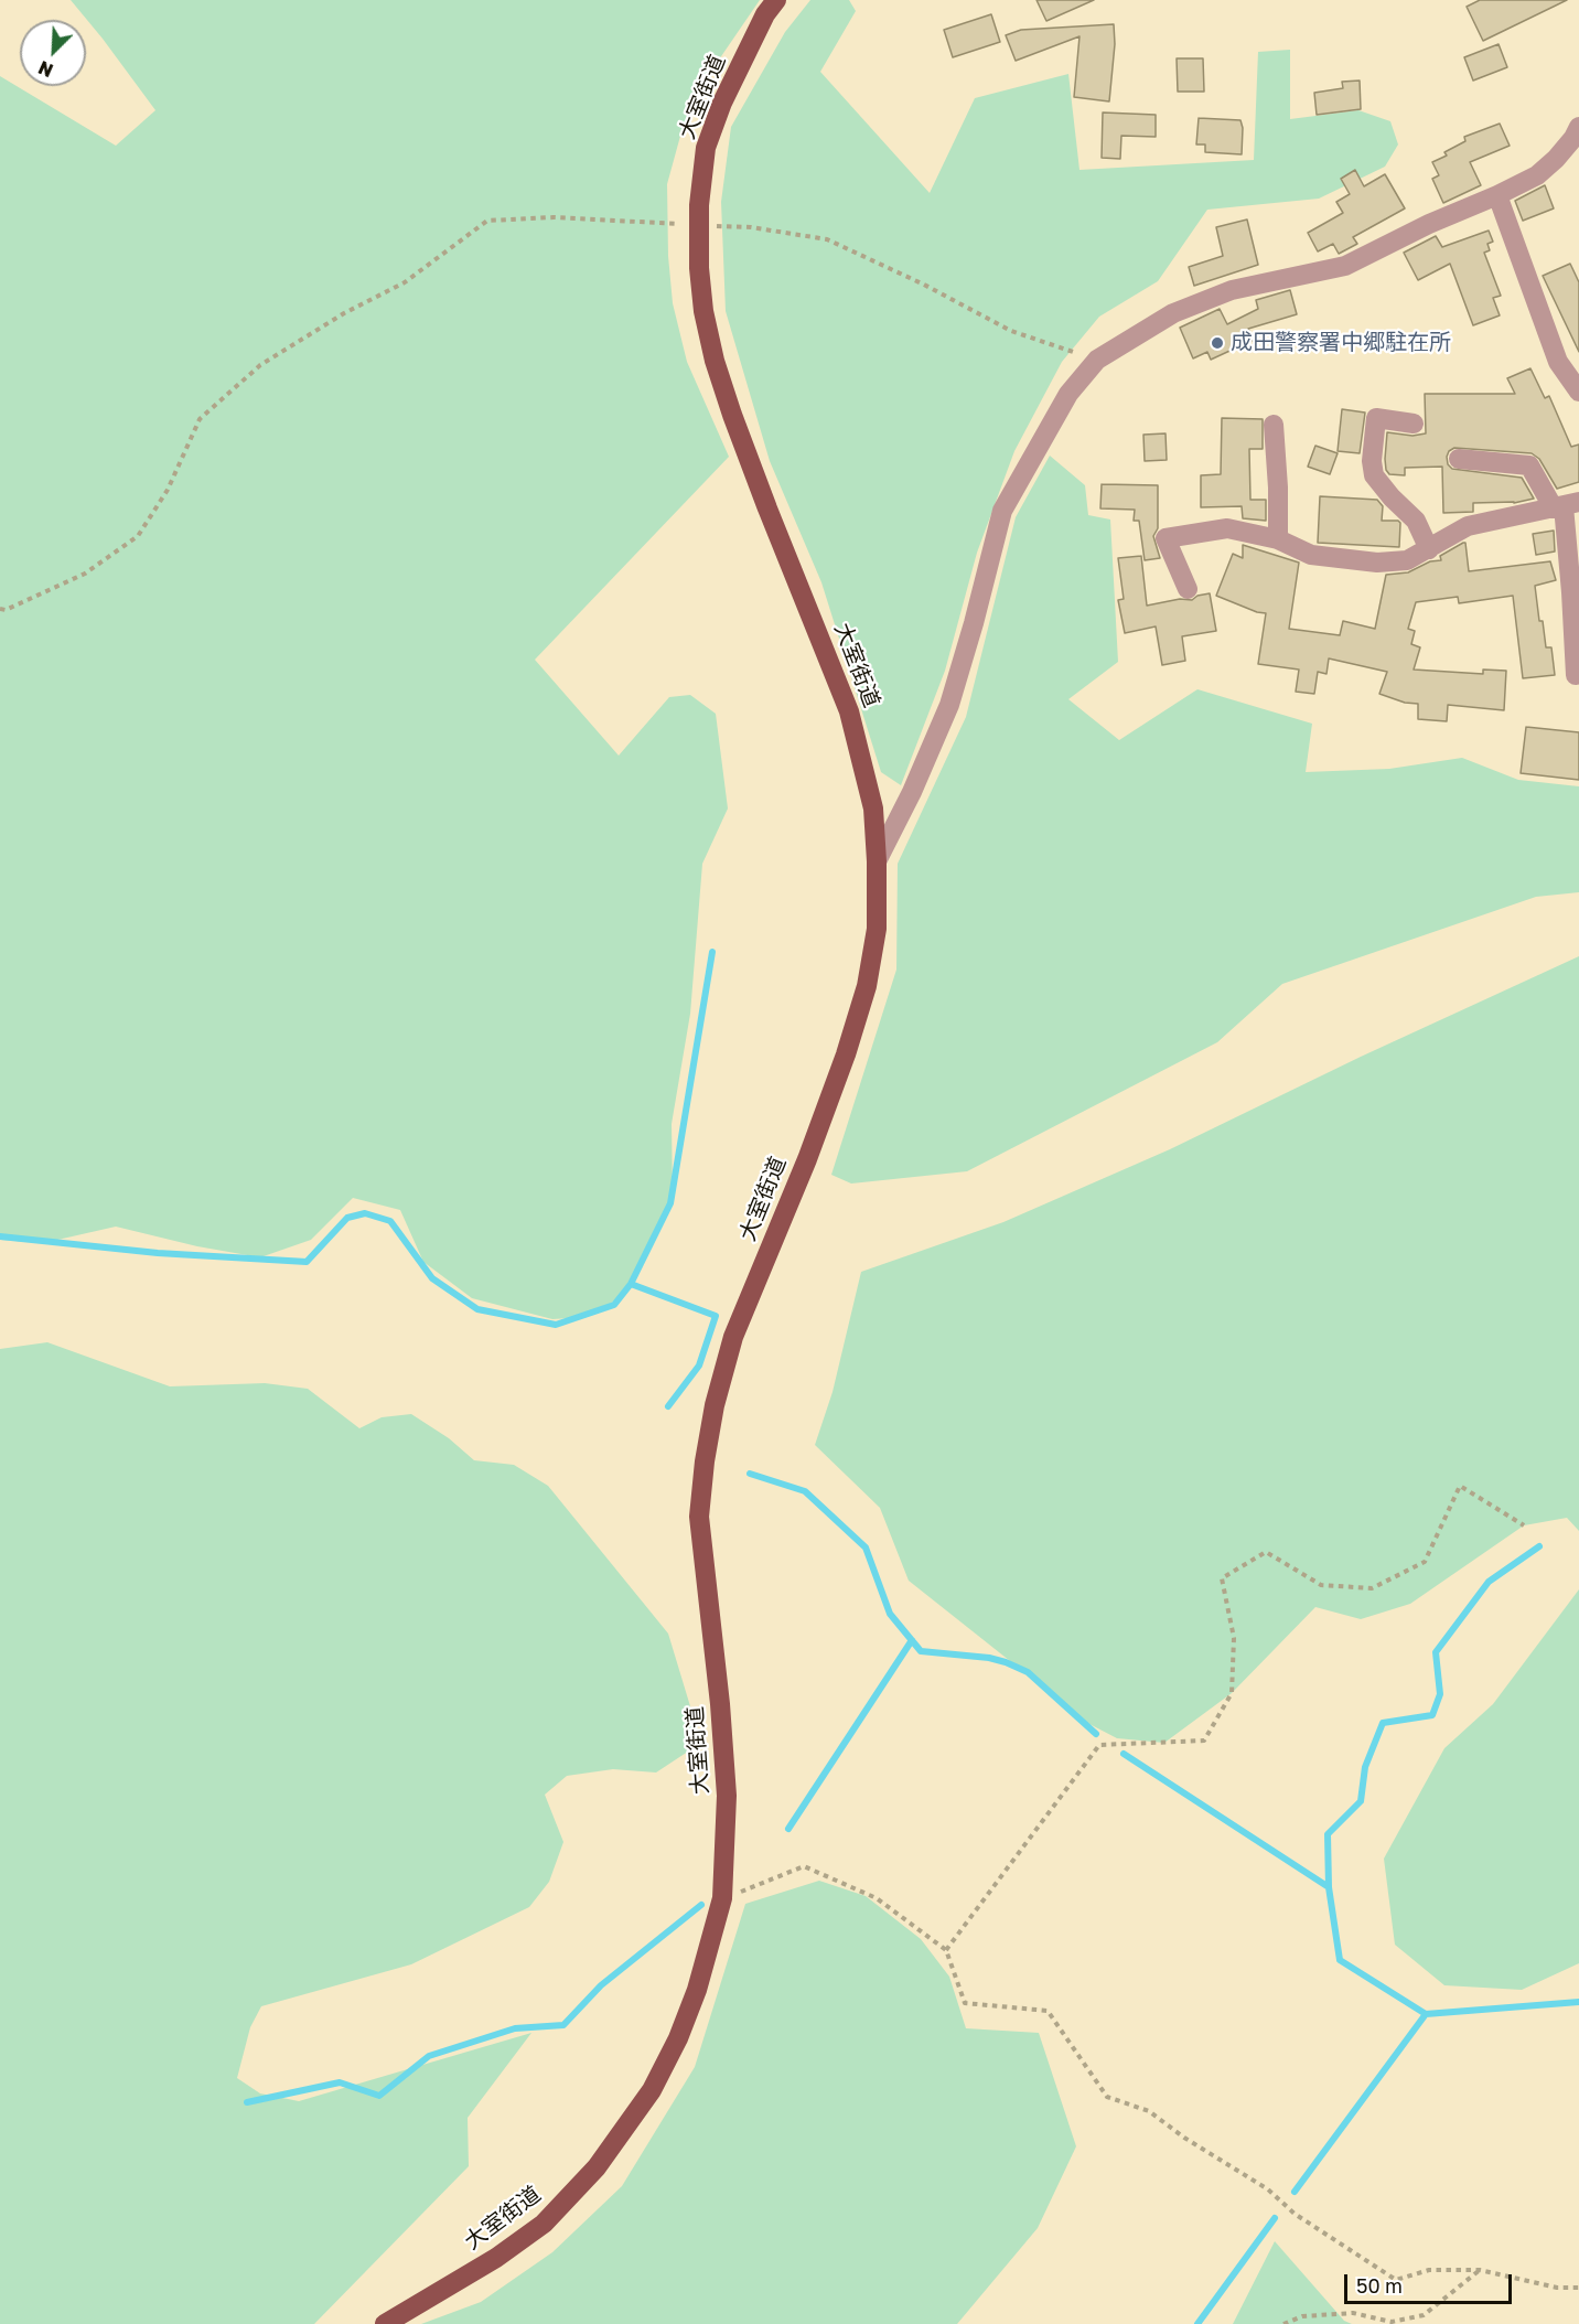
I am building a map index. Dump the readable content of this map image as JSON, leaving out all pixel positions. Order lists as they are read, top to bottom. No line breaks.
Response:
{"streets":{"main road":["大室街道"]},"places":["成田警察署中郷駐在所"],"scale_bar":"50 m","north":"bottom left"}
